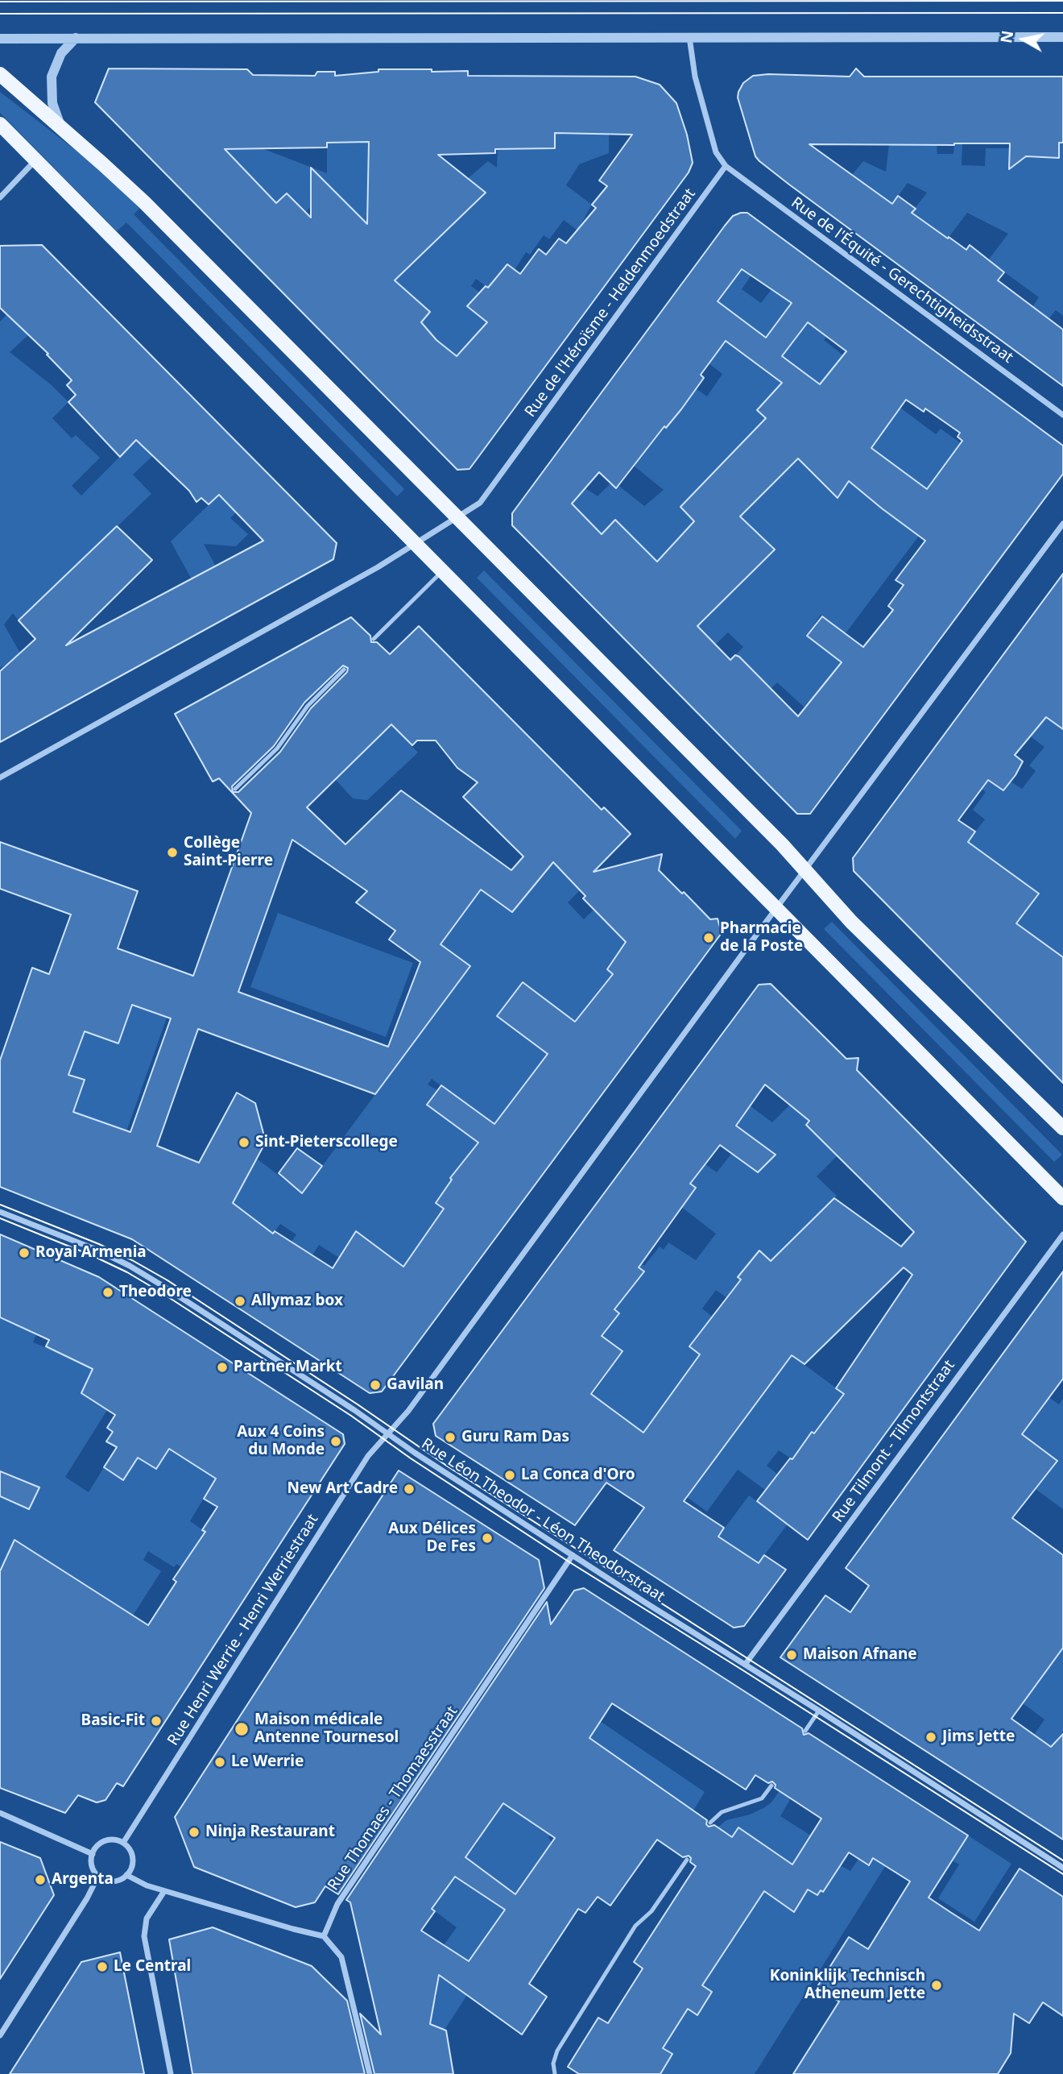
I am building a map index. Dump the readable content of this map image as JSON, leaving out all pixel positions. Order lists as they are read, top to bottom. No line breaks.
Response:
{"streets":{"street":["Rue de l'Équité - Gerechtigheidsstraat","Rue de l'Héroïsme - Heldenmoedstraat","Rue Tilmont - Tilmontstraat","Rue Léon Theodor - Léon Theodorstraat","Rue Henri Werrie - Henri Werriestraat","Rue Thomaes - Thomaesstraat"]},"crossings":[["Rue de l'Équité - Gerechtigheidsstraat","Rue de l'Héroïsme - Heldenmoedstraat"],["Rue Tilmont - Tilmontstraat","Rue Léon Theodor - Léon Theodorstraat"],["Rue Léon Theodor - Léon Theodorstraat","Rue Henri Werrie - Henri Werriestraat"],["Rue Léon Theodor - Léon Theodorstraat","Rue Thomaes - Thomaesstraat"]],"places":["Collège Saint-Pierre","Pharmacie de la Poste","Sint-Pieterscollege","Royal Armenia","Theodore","Allymaz box","Partner Markt","Gavilan","Guru Ram Das","Aux 4 Coins du Monde","La Conca d'Oro","New Art Cadre","Aux Délices De Fes","Maison Afnane","Basic-Fit","Maison médicale Antenne Tournesol","Jims Jette","Le Werrie","Ninja Restaurant","Argenta","Le Central","Koninklijk Technisch Atheneum Jette"],"north":"left"}
